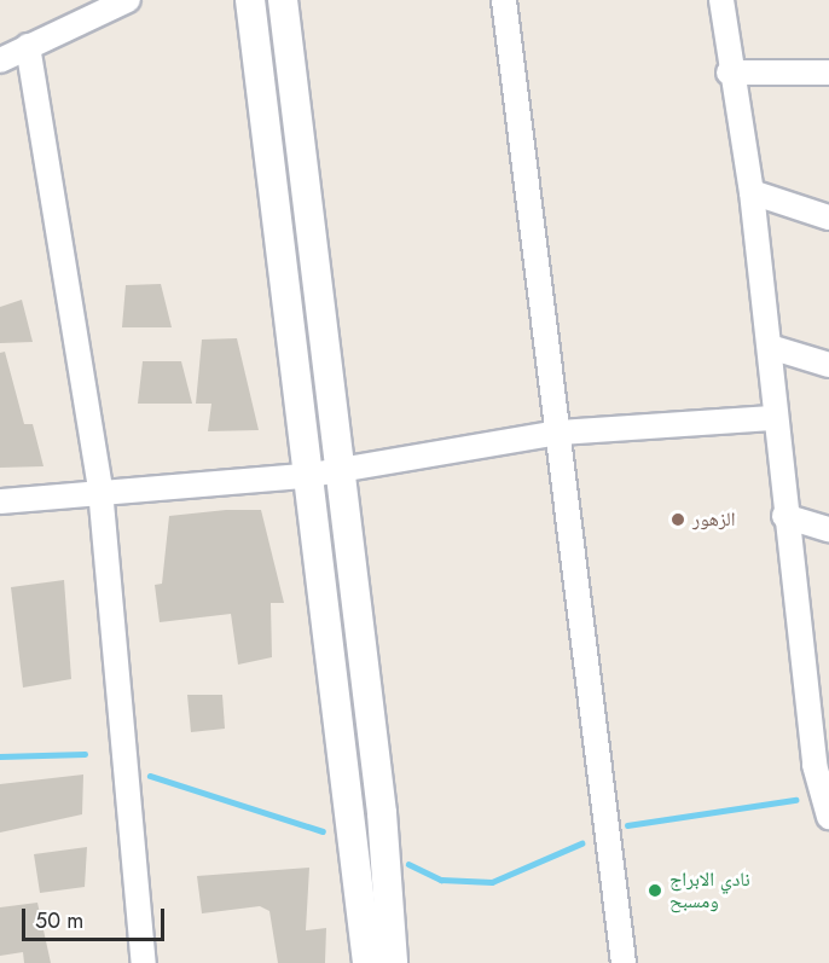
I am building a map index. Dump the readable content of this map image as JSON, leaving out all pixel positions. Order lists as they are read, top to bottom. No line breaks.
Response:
{"places":["الزهور","نادي الابراج ومسبح"],"scale_bar":"50 m"}
